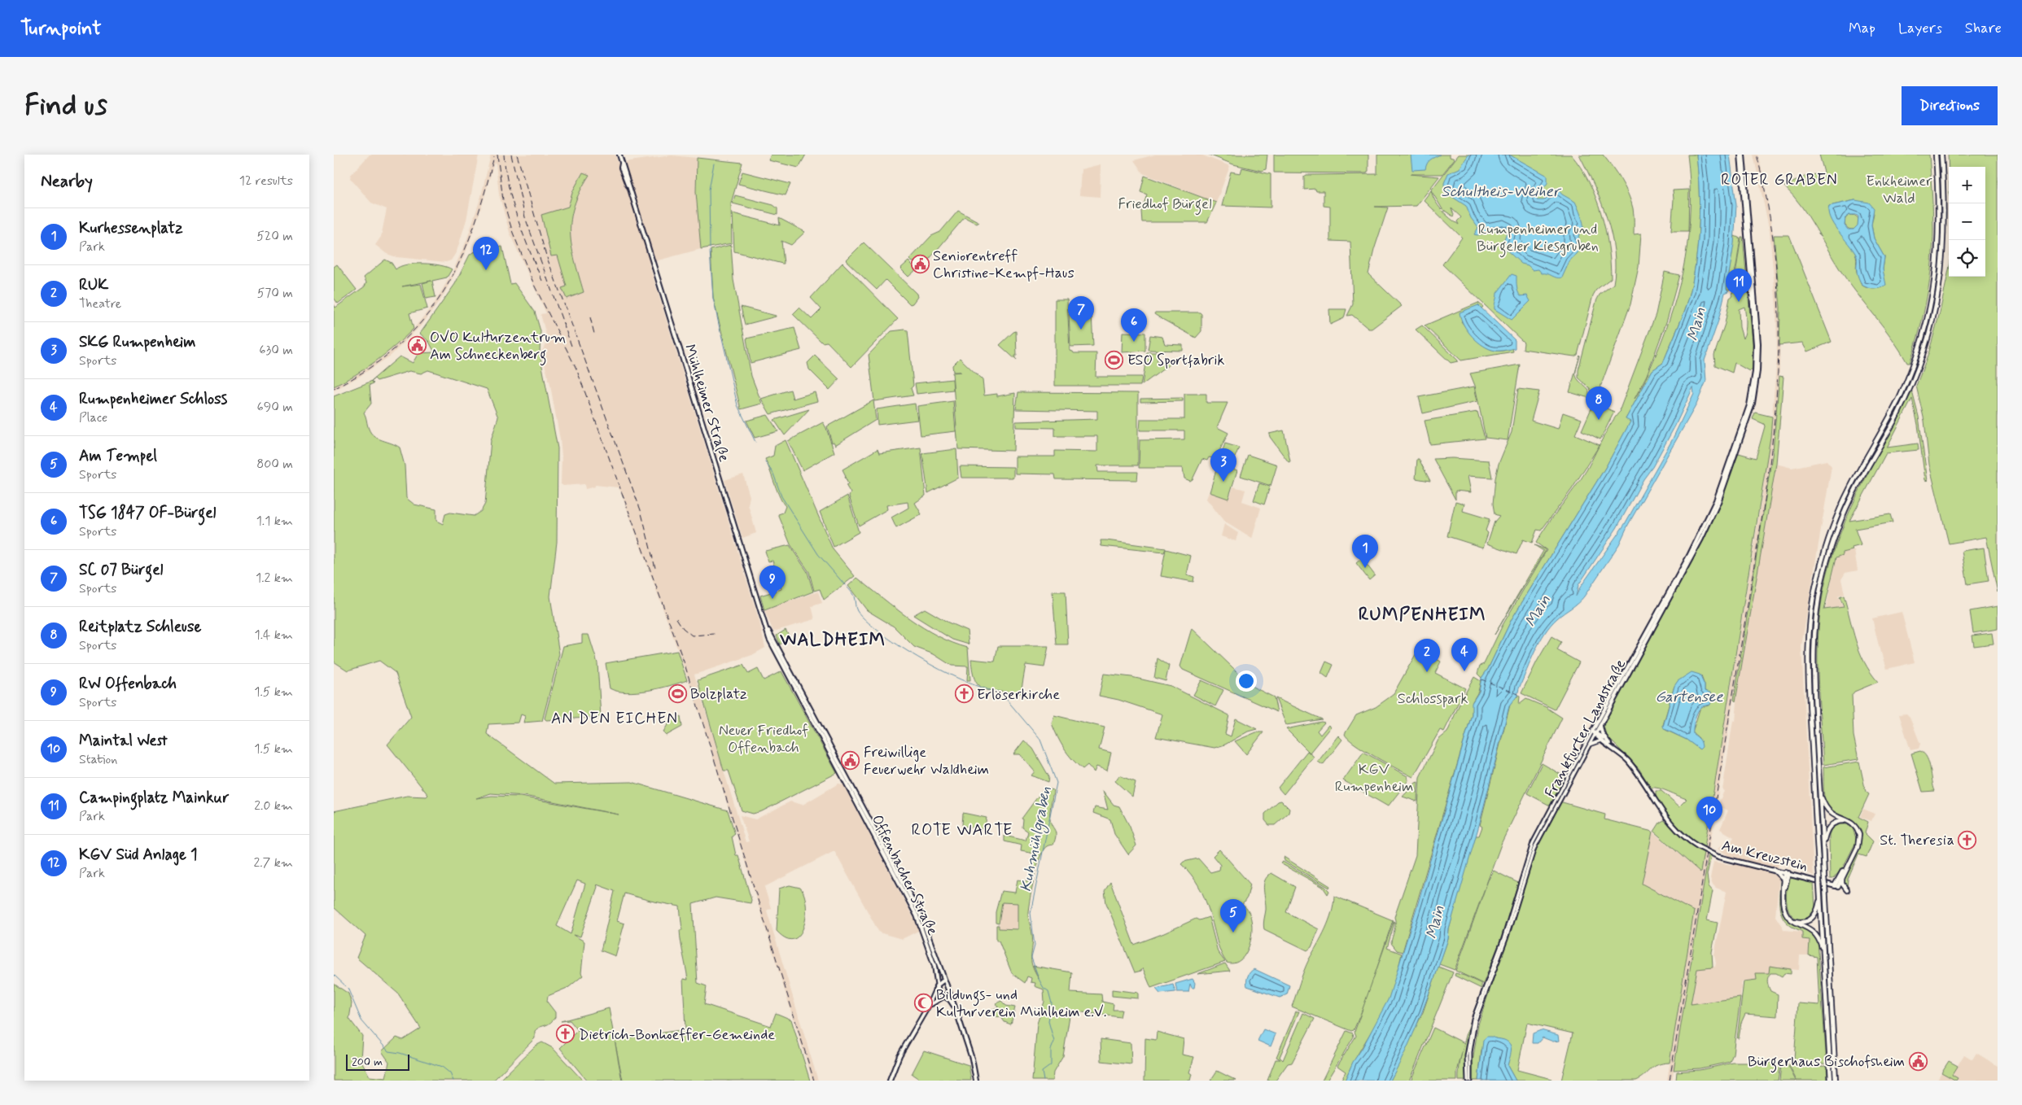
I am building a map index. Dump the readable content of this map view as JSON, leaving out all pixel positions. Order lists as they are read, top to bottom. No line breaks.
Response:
{"streets":{"main road":["Mühlheimer Straße","Frankfurter Landstraße","Am Kreuzstein","Offenbacher Straße"]},"crossings":[["Mühlheimer Straße","Offenbacher Straße"],["Frankfurter Landstraße","Am Kreuzstein"]],"districts":["ROTER GRABEN","RUMPENHEIM","WALDHEIM","AN DEN EICHEN","ROTE WARTE"],"water":["Schultheis-Weiher","Main","Gartensee","Kuhmühlgraben"],"parks":["Enkheimer Wald","Friedhof Bürgel","Rumpenheimer und Bürgeler Kiesgruben","Schlosspark","Neuer Friedhof Offenbach","KGV Rumpenheim"],"places":{"public building":["Seniorentreff Christine-Kempf-Haus","OVO Kulturzentrum Am Schneckenberg","Freiwillige Feuerwehr Waldheim","Bürgerhaus Bischofsheim"],"sports":["ESO Sportfabrik","Bolzplatz"],"church":["Erlöserkirche","St. Theresia","Dietrich-Bonhoeffer-Gemeinde"],"mosque":["Bildungs- und Kulturverein Mühlheim e.V."]},"scale_bar":"200 m","page":{"header":"Turnpoint","nav":["Map","Layers","Share"],"buttons":"Directions","title":"Find us","heading":["Nearby","12 results"],"map_buttons":["+","−"],"list":[{"mark":"1","name":"Kurhessenplatz","note":"Park","value":"520 m"},{"mark":"2","name":"RUK","note":"Theatre","value":"570 m"},{"mark":"3","name":"SKG Rumpenheim","note":"Sports","value":"630 m"},{"mark":"4","name":"Rumpenheimer Schloss","note":"Place","value":"690 m"},{"mark":"5","name":"Am Tempel","note":"Sports","value":"800 m"},{"mark":"6","name":"TSG 1847 OF-Bürgel","note":"Sports","value":"1.1 km"},{"mark":"7","name":"SC 07 Bürgel","note":"Sports","value":"1.2 km"},{"mark":"8","name":"Reitplatz Schleuse","note":"Sports","value":"1.4 km"},{"mark":"9","name":"RW Offenbach","note":"Sports","value":"1.5 km"},{"mark":"10","name":"Maintal West","note":"Station","value":"1.5 km"},{"mark":"11","name":"Campingplatz Mainkur","note":"Park","value":"2.0 km"},{"mark":"12","name":"KGV Süd Anlage 1","note":"Park","value":"2.7 km"}],"pins":["12","11","7","6","8","3","1","9","4","2","10","5"],"scale":"200 m"}}
